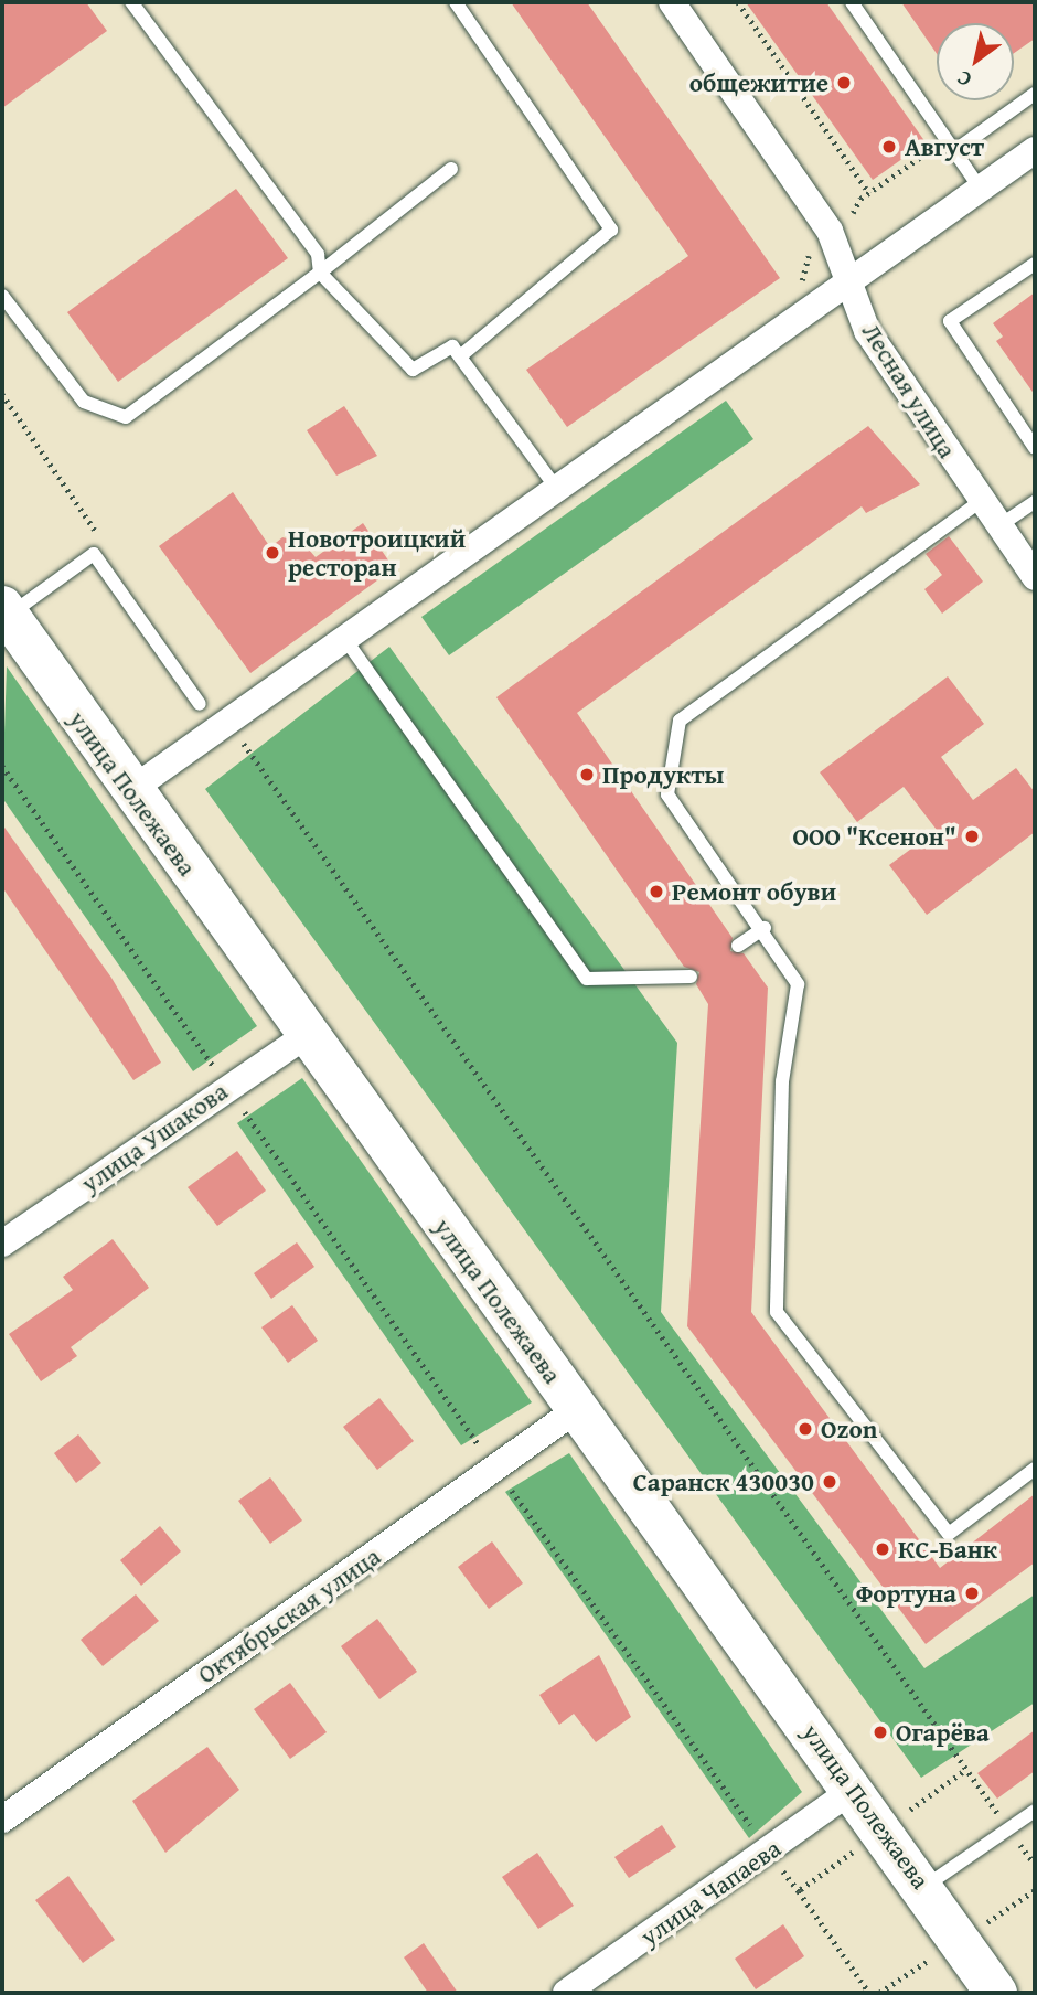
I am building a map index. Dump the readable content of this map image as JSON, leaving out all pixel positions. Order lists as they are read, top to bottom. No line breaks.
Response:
{"streets":{"main road":["улица Полежаева"],"street":["Лесная улица","улица Ушакова","Октябрьская улица","улица Чапаева"]},"crossings":[["улица Полежаева","улица Ушакова"],["улица Полежаева","Октябрьская улица"],["улица Полежаева","улица Чапаева"]],"places":["общежитие","Август","Новотроицкий ресторан","Продукты","ООО \"Ксенон\"","Ремонт обуви","Ozon","Саранск 430030","КС-Банк","Фортуна","Огарёва"],"north":"bottom left"}
